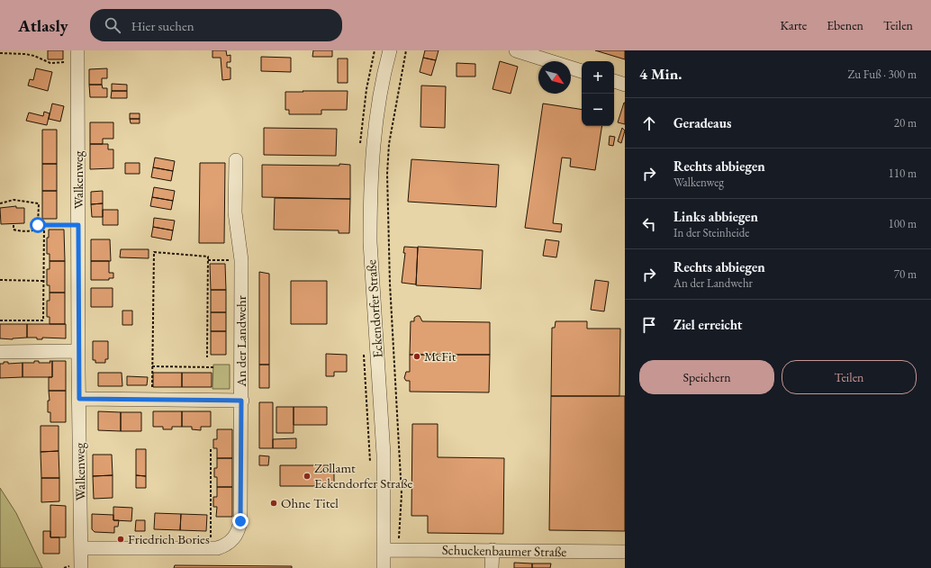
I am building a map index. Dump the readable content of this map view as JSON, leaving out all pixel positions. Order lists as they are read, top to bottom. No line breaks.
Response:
{"streets":{"street":["Walkenweg","Eckendorfer Straße","An der Landwehr","Schuckenbaumer Straße"]},"crossings":[["Walkenweg","An der Landwehr"],["Eckendorfer Straße","Schuckenbaumer Straße"]],"places":["McFit","Zollamt Eckendorfer Straße","Ohne Titel","Friedrich Bories"],"north":"bottom right","page":{"header":"Atlasly","search":"Hier suchen","nav":["Karte","Ebenen","Teilen"],"heading":["4 Min.","Zu Fuß · 300 m"],"map_buttons":["+","−"],"list":[["Geradeaus","20 m"],["Rechts abbiegen","Walkenweg","110 m"],["Links abbiegen","In der Steinheide","100 m"],["Rechts abbiegen","An der Landwehr","70 m"],"Ziel erreicht"],"buttons":["Speichern","Teilen"]}}
